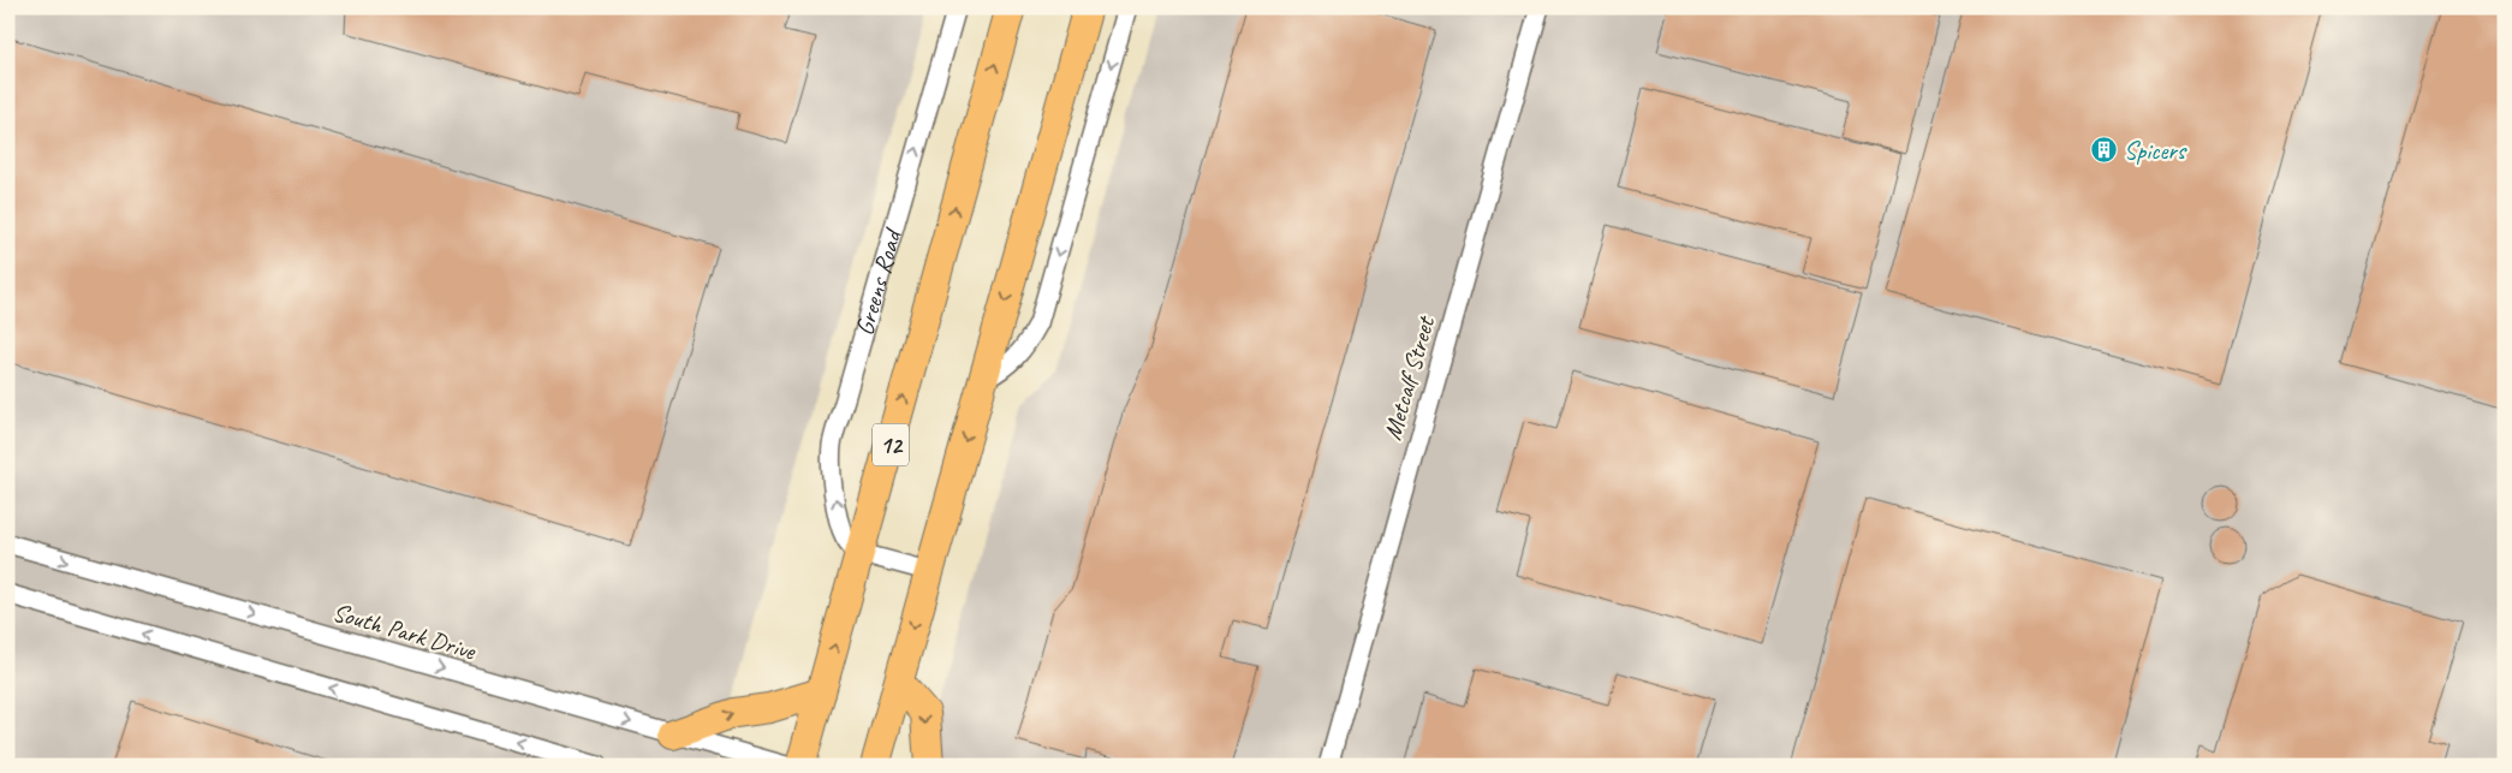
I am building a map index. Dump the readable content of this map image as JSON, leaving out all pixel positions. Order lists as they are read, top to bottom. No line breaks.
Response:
{"streets":{"main road":["12"],"street":["Greens Road","Metcalf Street","South Park Drive"]},"crossings":[["Greens Road","12"]],"one_way":["Greens Road"],"places":{"building":["Spicers"]}}
